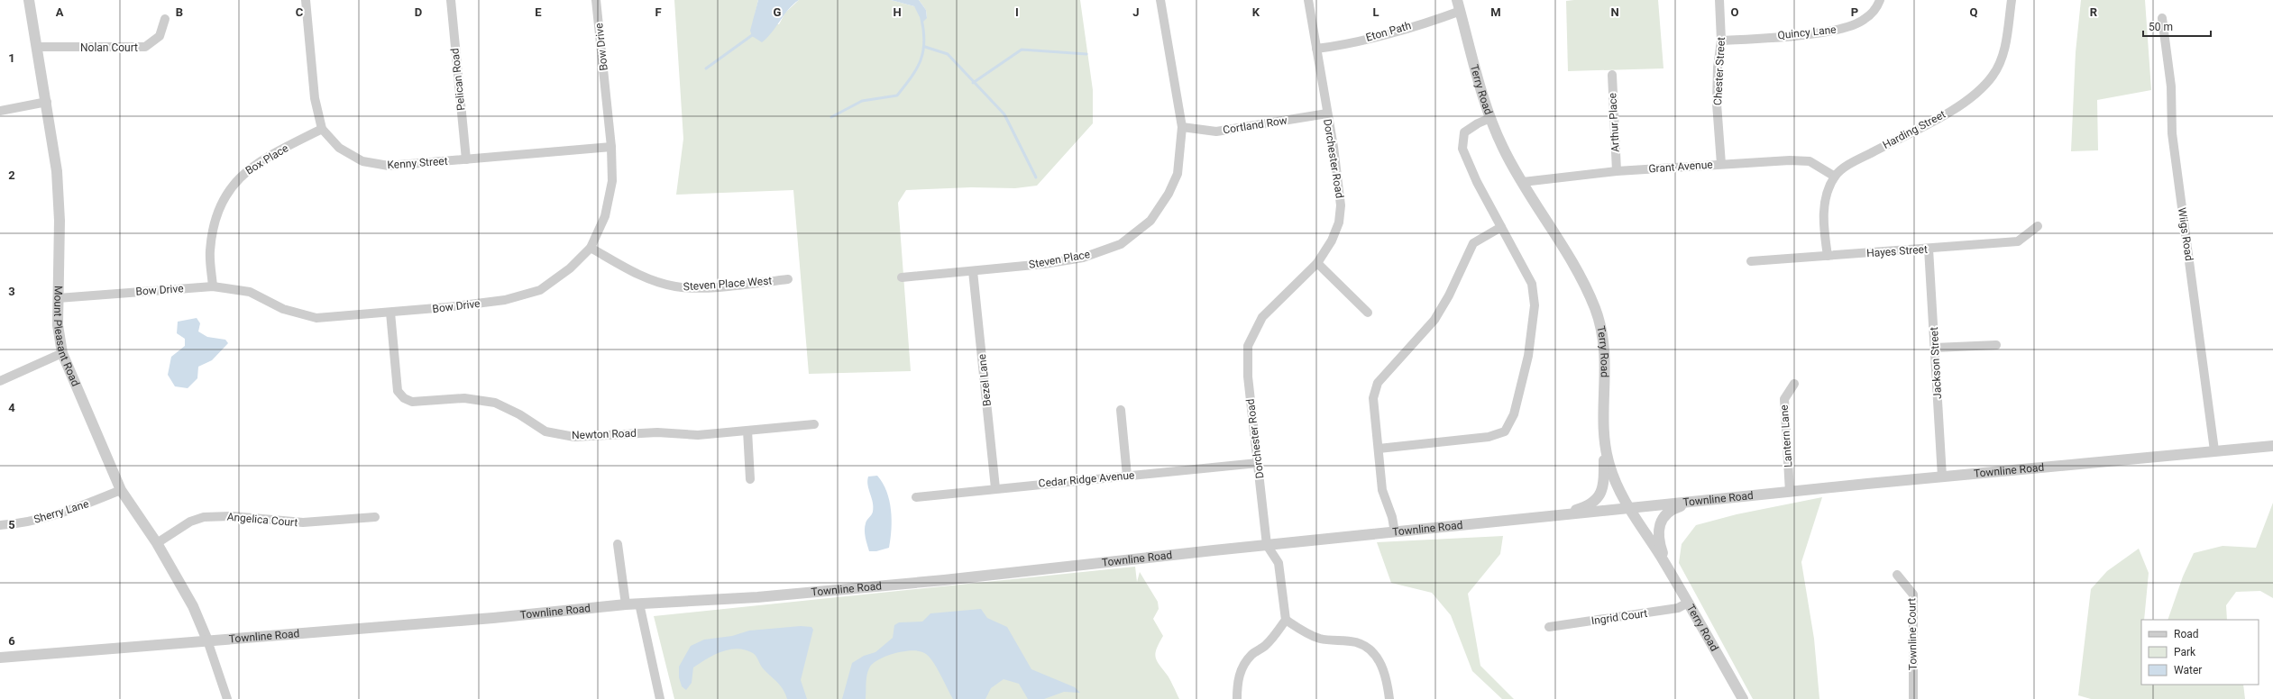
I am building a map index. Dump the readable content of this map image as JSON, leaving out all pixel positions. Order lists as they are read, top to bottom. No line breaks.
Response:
{"streets":{"street":["Eton Path","Quincy Lane","Bow Drive","Nolan Court","Chester Street","Pelican Road","Terry Road","Arthur Place","Cortland Row","Harding Street","Dorchester Road","Box Place","Kenny Street","Grant Avenue","Wiigs Road","Hayes Street","Steven Place","Steven Place West","Mount Pleasant Road","Jackson Street","Bezel Lane","Newton Road","Lantern Lane","Townline Road","Cedar Ridge Avenue","Sherry Lane","Angelica Court","Ingrid Court","Townline Court"]},"crossings":[["Eton Path","Terry Road"],["Eton Path","Dorchester Road"],["Quincy Lane","Chester Street"],["Bow Drive","Box Place"],["Bow Drive","Kenny Street"],["Bow Drive","Steven Place West"],["Bow Drive","Mount Pleasant Road"],["Bow Drive","Newton Road"],["Nolan Court","Mount Pleasant Road"],["Chester Street","Grant Avenue"],["Pelican Road","Kenny Street"],["Terry Road","Grant Avenue"],["Terry Road","Townline Road"],["Terry Road","Ingrid Court"],["Arthur Place","Grant Avenue"],["Cortland Row","Dorchester Road"],["Cortland Row","Steven Place"],["Harding Street","Grant Avenue"],["Dorchester Road","Townline Road"],["Dorchester Road","Cedar Ridge Avenue"],["Box Place","Kenny Street"],["Wiigs Road","Townline Road"],["Hayes Street","Jackson Street"],["Steven Place","Bezel Lane"],["Mount Pleasant Road","Townline Road"],["Mount Pleasant Road","Sherry Lane"],["Mount Pleasant Road","Angelica Court"],["Jackson Street","Townline Road"],["Bezel Lane","Cedar Ridge Avenue"],["Lantern Lane","Townline Road"]],"legend":["Road","Park","Water"],"scale_bar":"50 m","grid":{"columns":["A","B","C","D","E","F","G","H","I","J","K","L","M","N","O","P","Q","R"],"rows":["1","2","3","4","5","6"]}}
